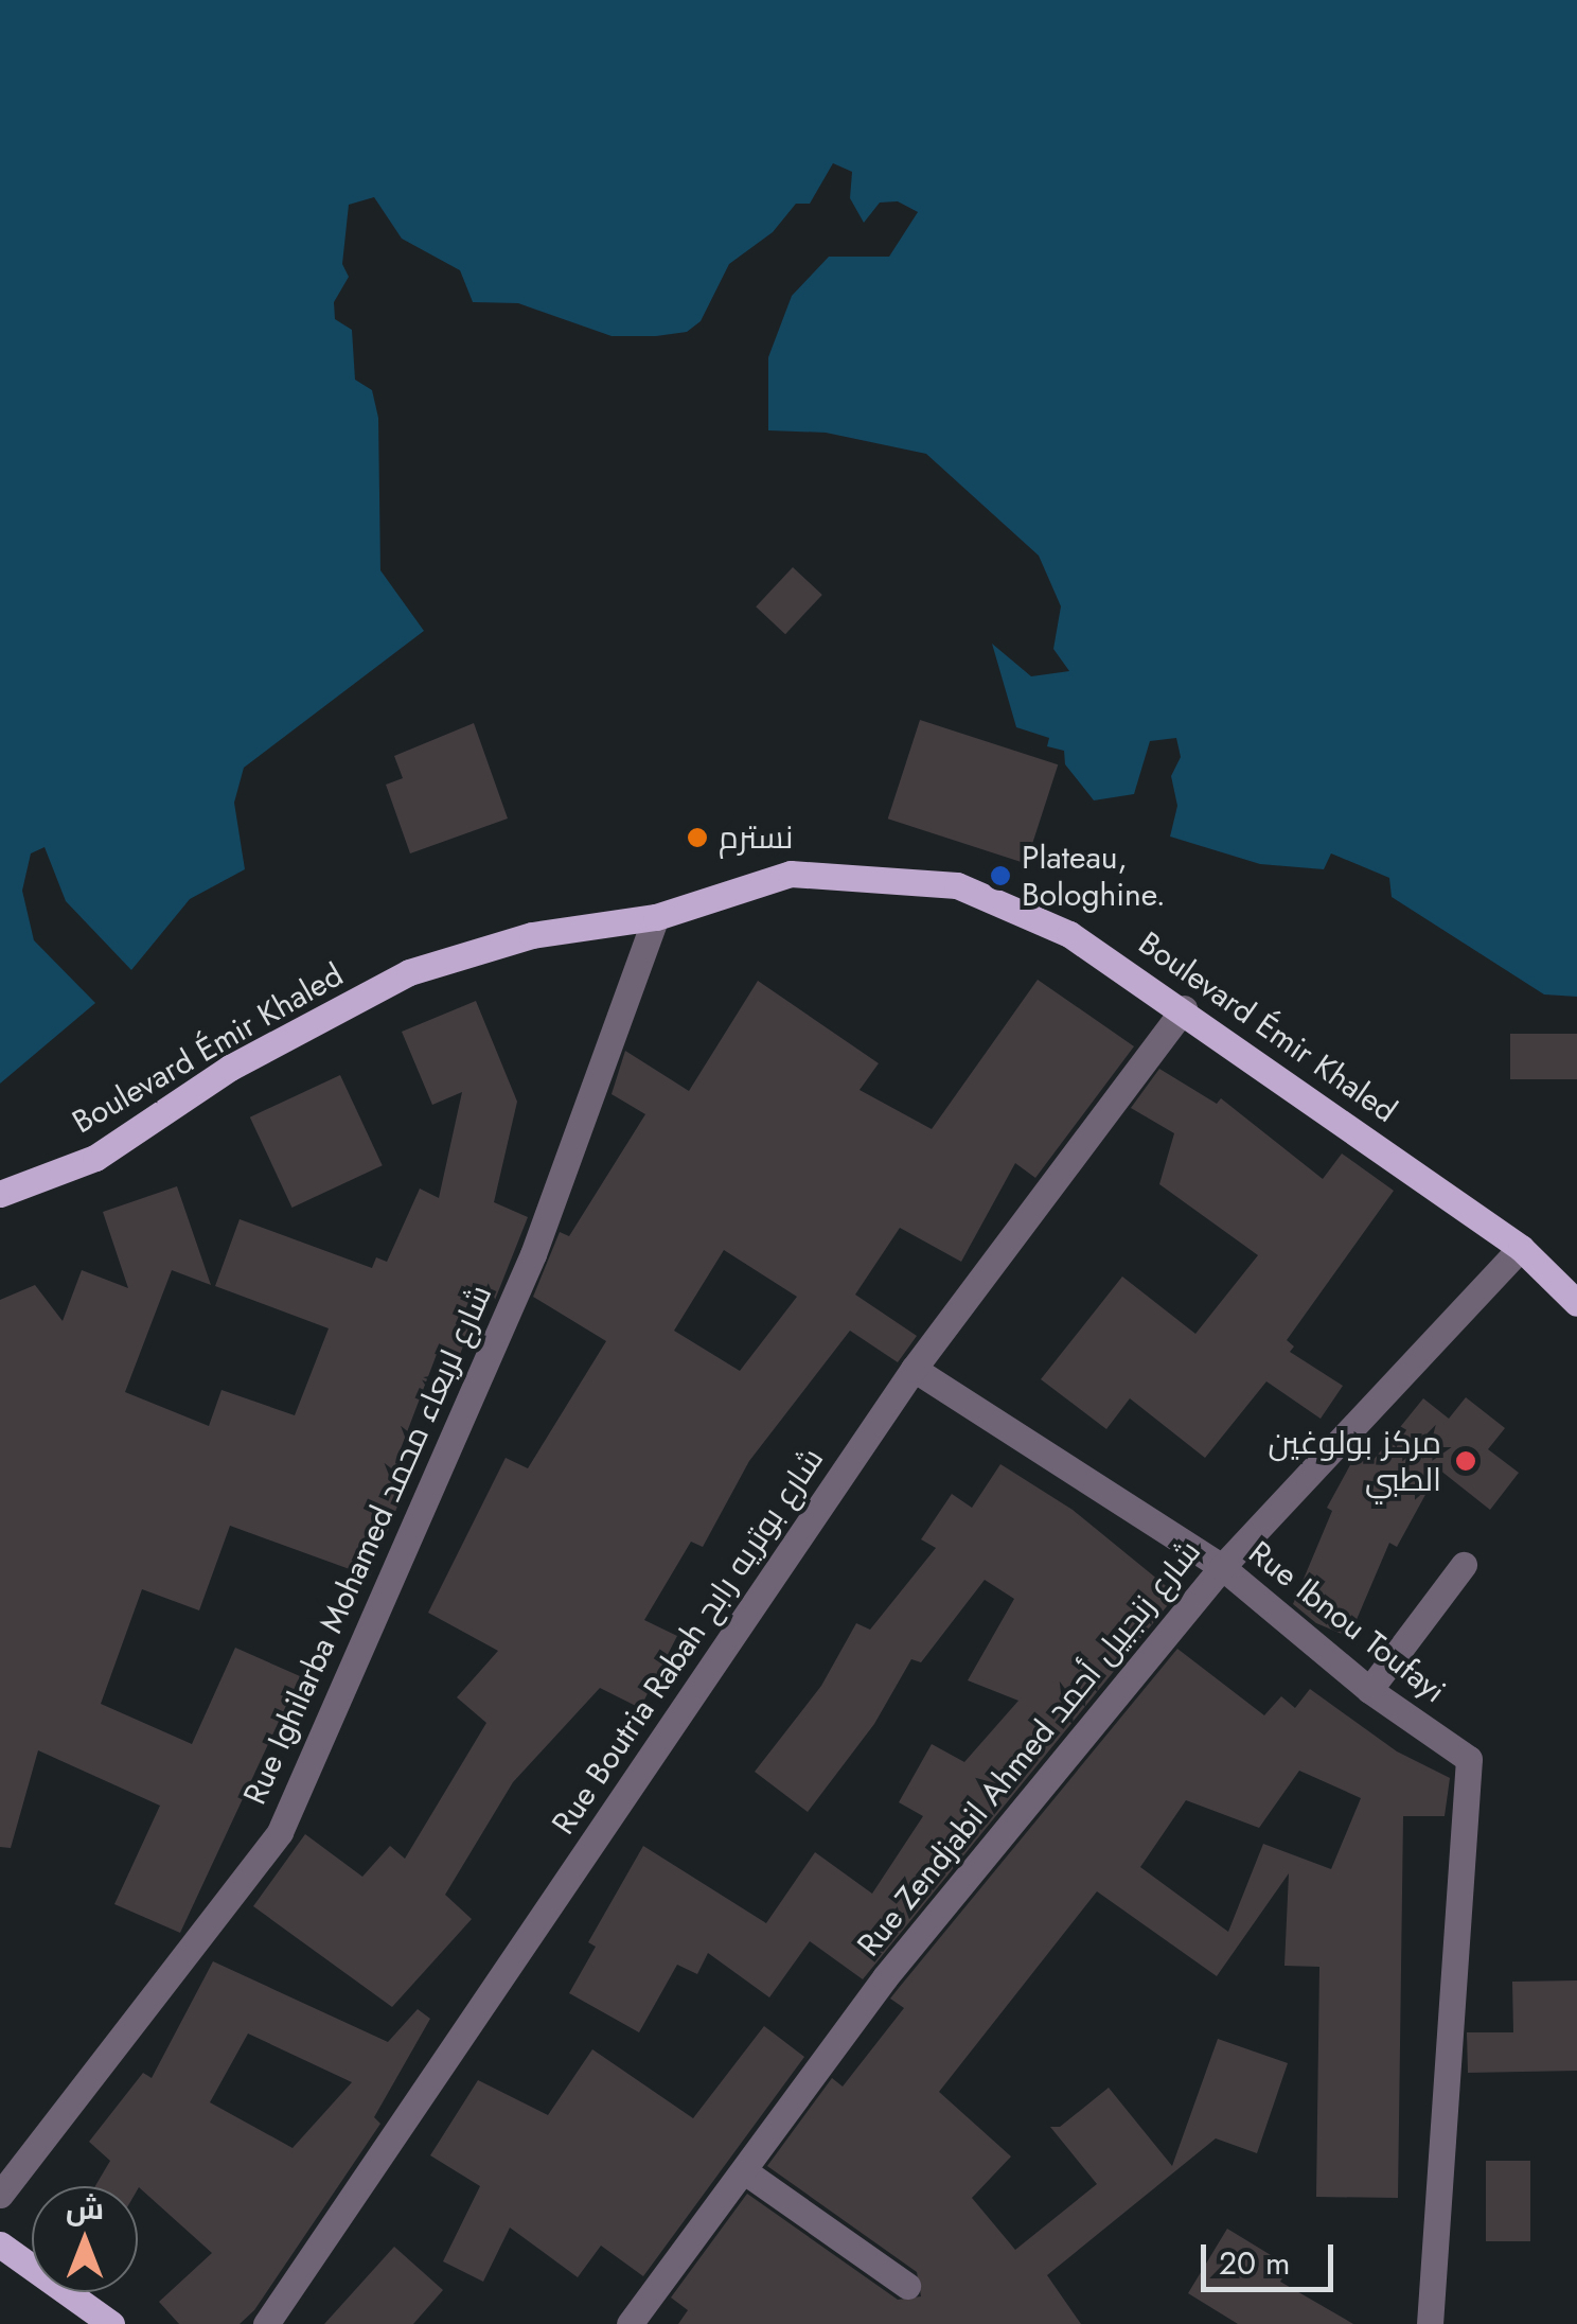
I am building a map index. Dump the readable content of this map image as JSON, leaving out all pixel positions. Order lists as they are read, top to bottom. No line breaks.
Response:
{"streets":{"main road":["Boulevard Émir Khaled"],"street":["Rue Ighilarba Mohamed شارع لربعاء محمد","Rue Ibnou Toufayi","Rue Boutria Rabah شارع بوتريه رابح","Rue Zendjabil Ahmed شارع زنجبيل أحمد"]},"crossings":[["Boulevard Émir Khaled","Rue Ighilarba Mohamed شارع لربعاء محمد"],["Boulevard Émir Khaled","Rue Boutria Rabah شارع بوتريه رابح"],["Boulevard Émir Khaled","Rue Zendjabil Ahmed شارع زنجبيل أحمد"],["Rue Ibnou Toufayi","Rue Boutria Rabah شارع بوتريه رابح"],["Rue Ibnou Toufayi","Rue Zendjabil Ahmed شارع زنجبيل أحمد"]],"places":["نسترم","Plateau, Bologhine.","مركز بولوغين الطبي"],"scale_bar":"20 m","north":"top"}
